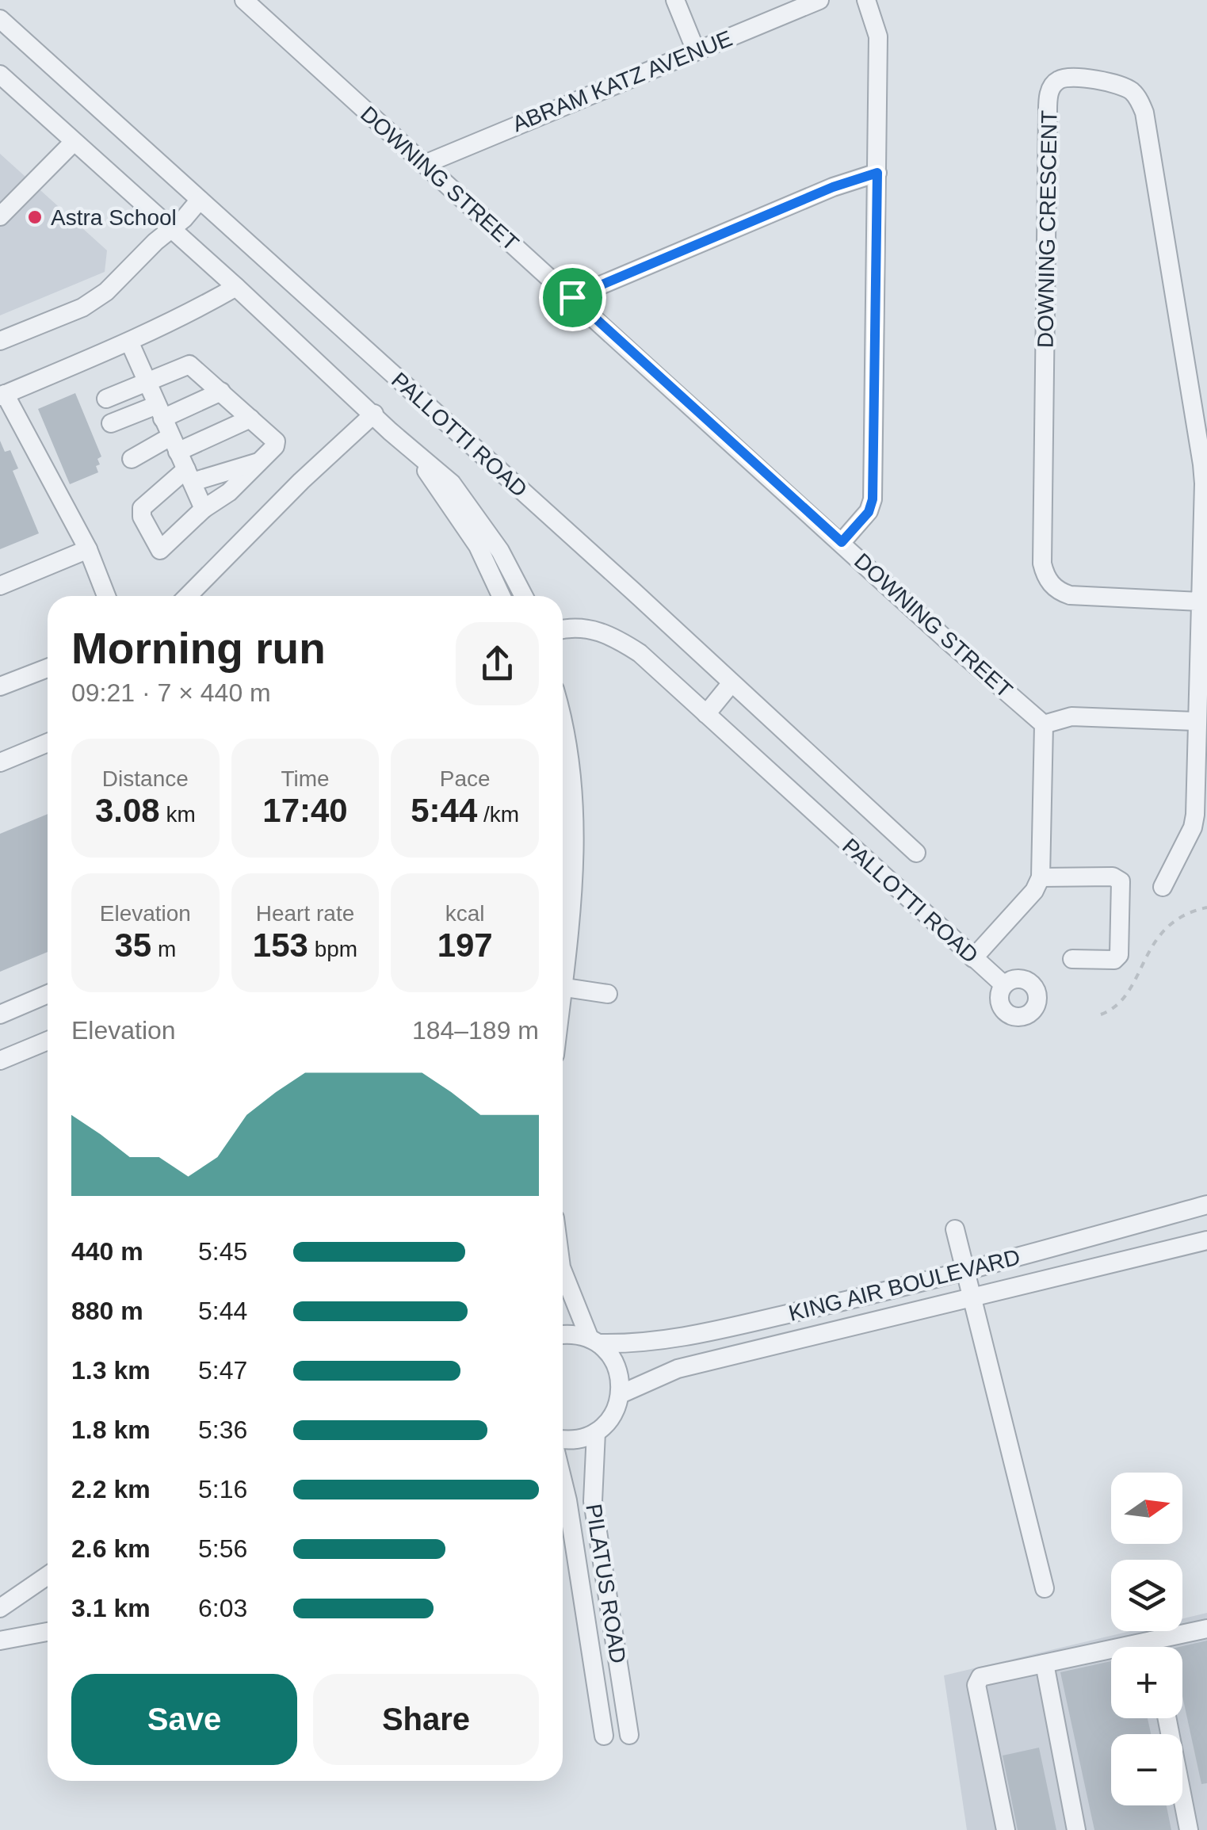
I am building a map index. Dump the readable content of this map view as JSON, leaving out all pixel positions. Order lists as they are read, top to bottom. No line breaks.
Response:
{"streets":{"street":["ABRAM KATZ AVENUE","DOWNING STREET","DOWNING CRESCENT","PALLOTTI ROAD","KING AIR BOULEVARD","PILATUS ROAD"]},"crossings":[["ABRAM KATZ AVENUE","DOWNING STREET"]],"places":["Astra School"],"north":"right","page":{"heading":["Morning run","09:21 · 7 × 440 m"],"stats":[["Distance","3.08 km"],["Time","17:40"],["Pace","5:44 /km"],["Elevation","35 m"],["Heart rate","153 bpm"],["kcal","197"]],"chart":["Elevation","184–189 m"],"list":[{"name":"440 m","note":"5:45"},{"name":"880 m","note":"5:44"},{"name":"1.3 km","note":"5:47"},{"name":"1.8 km","note":"5:36"},{"name":"2.2 km","note":"5:16"},{"name":"2.6 km","note":"5:56"},{"name":"3.1 km","note":"6:03"}],"map_buttons":["+","−"],"buttons":["Save","Share"]}}
